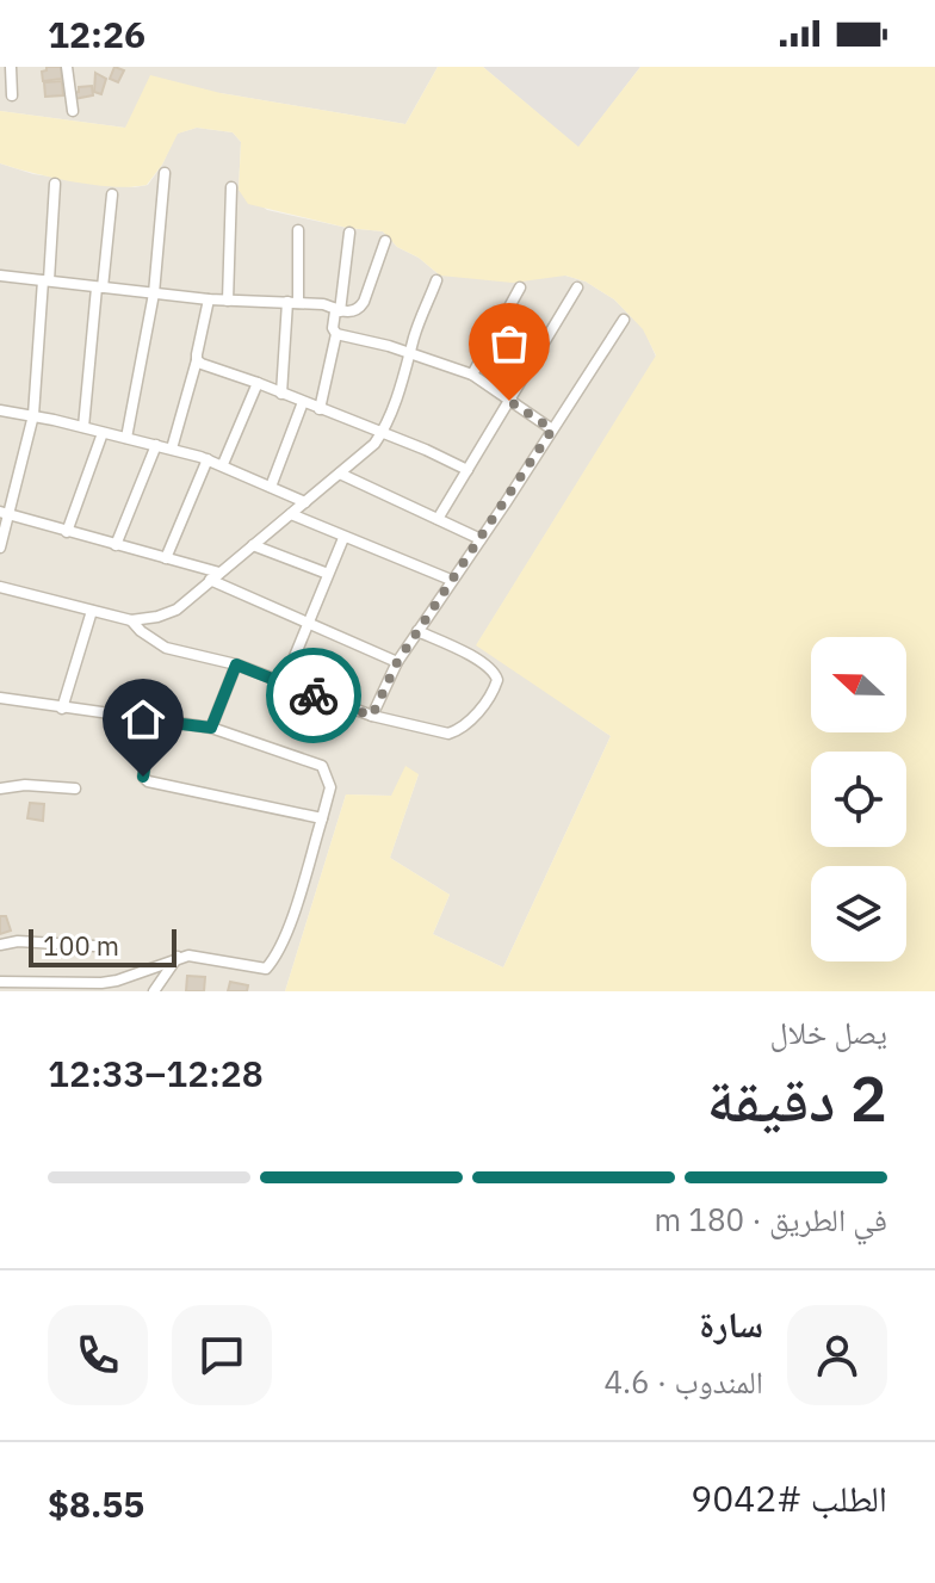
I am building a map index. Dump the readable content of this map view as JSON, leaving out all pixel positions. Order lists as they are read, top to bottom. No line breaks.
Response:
{"scale_bar":"100 m","north":"left","page":{"status":"12:26","scale":"100 m","heading":["2 دقيقة","يصل خلال","12:28–12:33"],"panel":["سارة","المندوب · 4.6","الطلب #9042","$8.55"],"bar":"في الطريق · 180 m"}}
